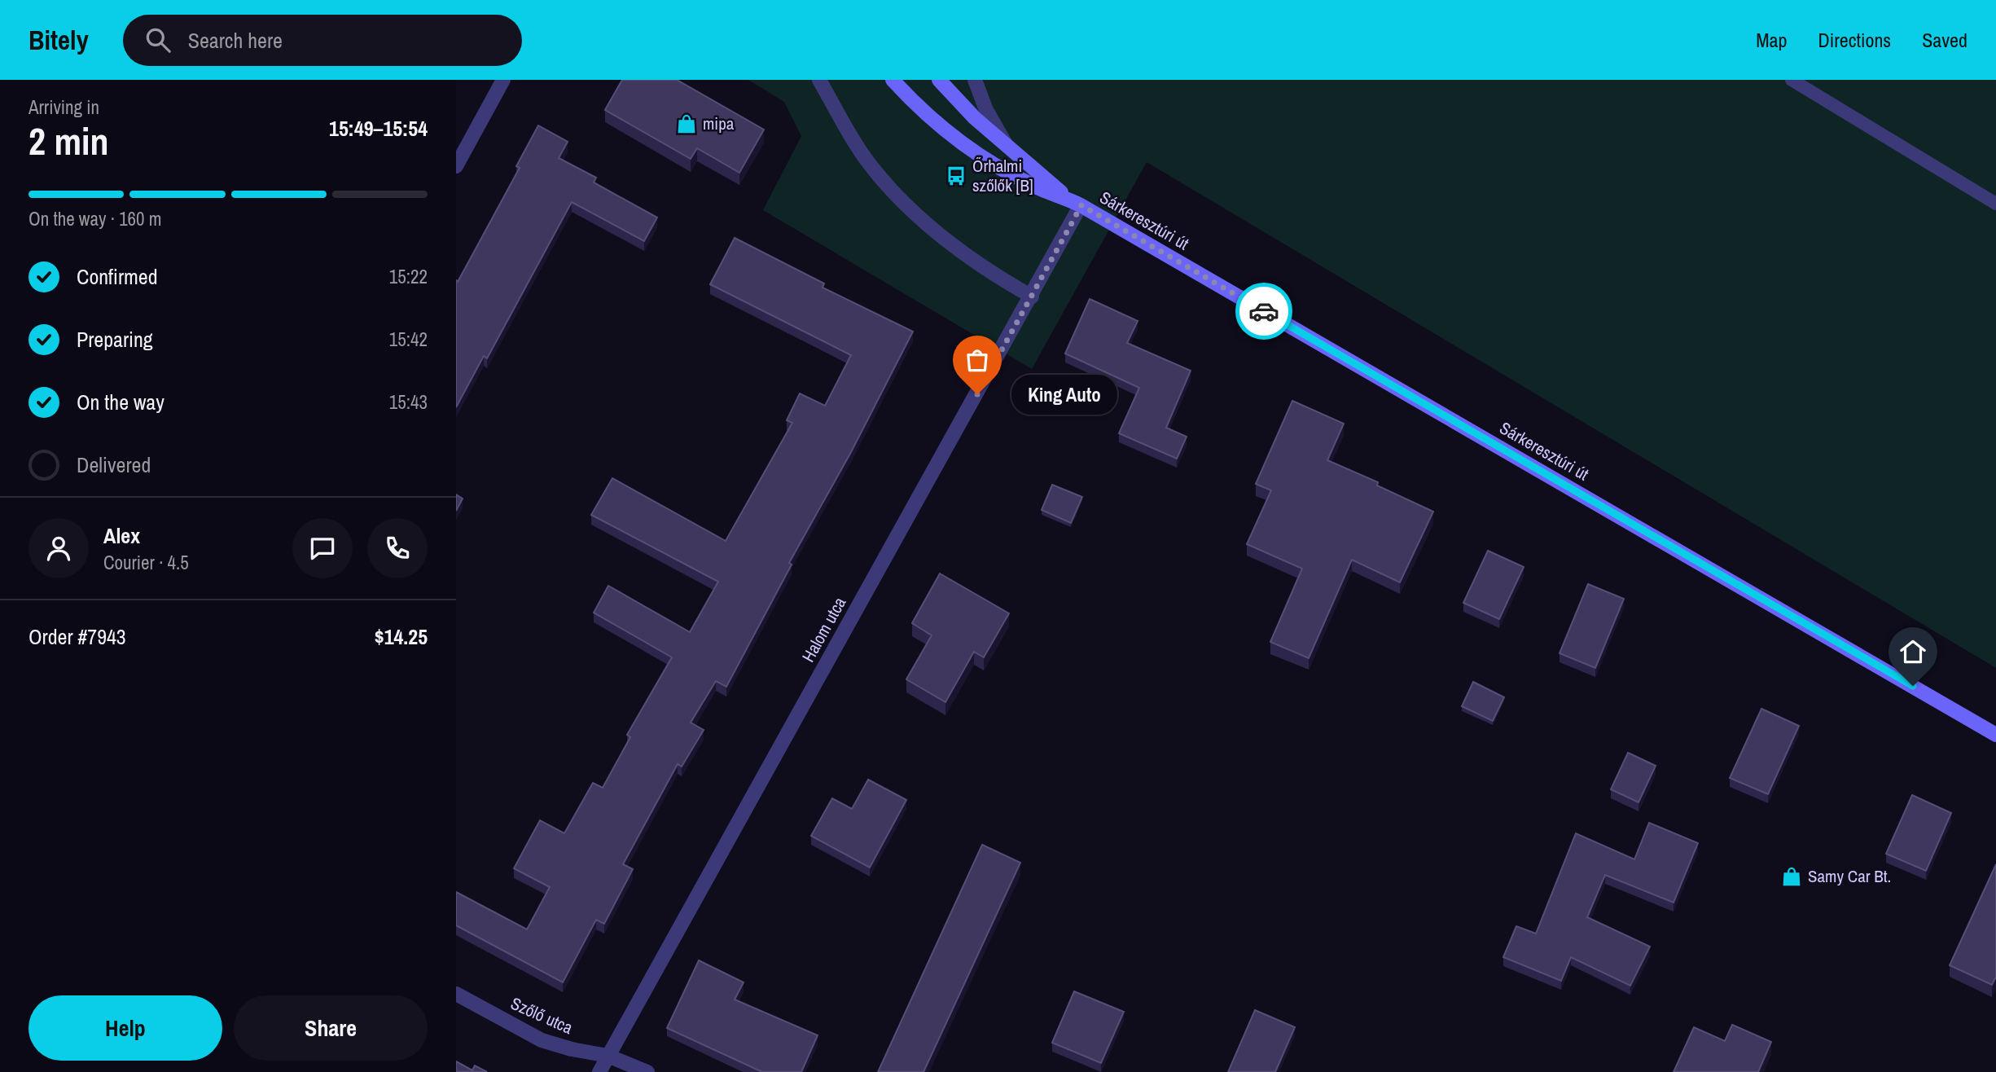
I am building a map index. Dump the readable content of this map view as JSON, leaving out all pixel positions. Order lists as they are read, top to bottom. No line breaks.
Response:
{"streets":{"main road":["Sárkeresztúri út"],"street":["Halom utca","Szőlő utca"]},"crossings":[["Sárkeresztúri út","Halom utca"],["Halom utca","Szőlő utca"]],"places":{"shop":["mipa","Samy Car Bt."],"bus stop":["Őrhalmi szőlők [B]"],"other":["King Auto"]},"page":{"header":"Bitely","search":"Search here","nav":["Map","Directions","Saved"],"heading":["2 min","Arriving in","15:49–15:54"],"panel":["Alex","Courier · 4.5","Order #7943","$14.25"],"bar":"On the way · 160 m","list":[["Confirmed","15:22"],["Preparing","15:42"],["On the way","15:43"],"Delivered"],"bubble":"King Auto","buttons":["Help","Share"]}}
